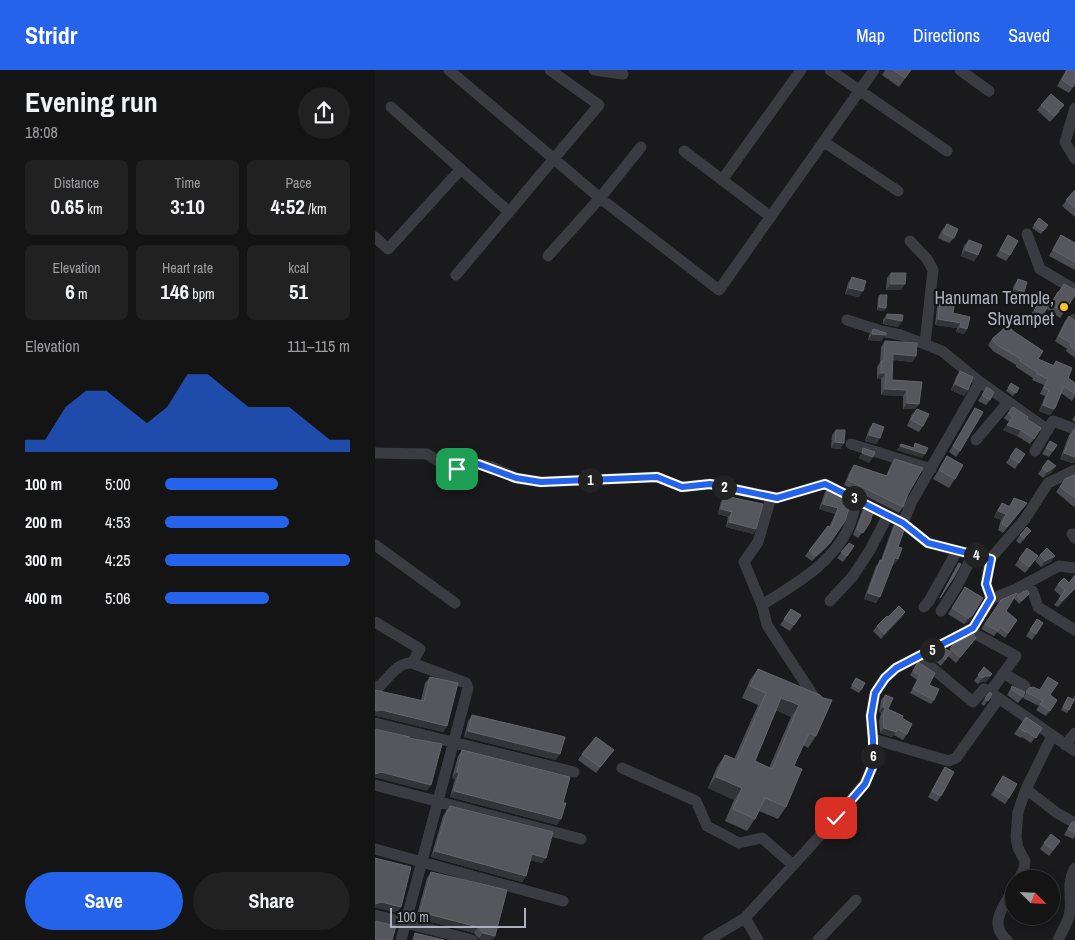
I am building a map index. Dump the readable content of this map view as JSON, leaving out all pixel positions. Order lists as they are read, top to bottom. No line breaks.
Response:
{"places":["Hanuman Temple, Shyampet"],"scale_bar":"100 m","north":"bottom right","page":{"header":"Stridr","nav":["Map","Directions","Saved"],"heading":["Evening run","18:08"],"stats":[["Distance","0.65 km"],["Time","3:10"],["Pace","4:52 /km"],["Elevation","6 m"],["Heart rate","146 bpm"],["kcal","51"]],"chart":["Elevation","111–115 m"],"list":[{"name":"100 m","note":"5:00"},{"name":"200 m","note":"4:53"},{"name":"300 m","note":"4:25"},{"name":"400 m","note":"5:06"}],"pins":["1","2","3","4","5","6"],"buttons":["Save","Share"],"scale":"100 m"}}
